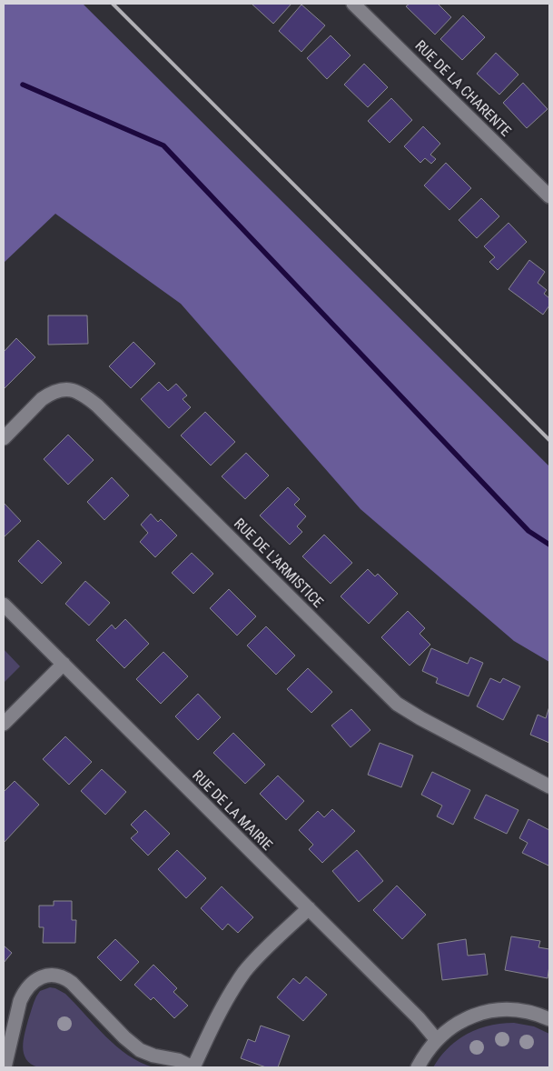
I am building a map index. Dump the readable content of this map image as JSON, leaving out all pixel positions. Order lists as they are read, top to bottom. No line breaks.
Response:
{"streets":{"street":["RUE DE LA CHARENTE","RUE DE L'ARMISTICE","RUE DE LA MAIRIE"]}}
